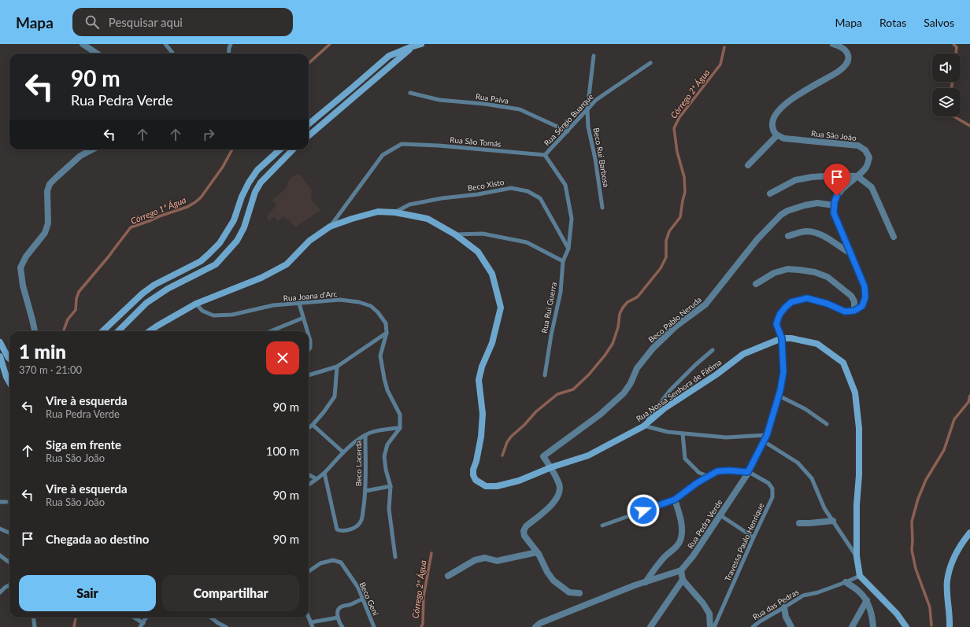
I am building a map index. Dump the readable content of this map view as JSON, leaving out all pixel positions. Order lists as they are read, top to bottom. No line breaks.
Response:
{"streets":{"street":["Rua São João","Beco Pablo Neruda","Rua Nossa Senhora de Fátima","Rua Pedra Verde"],"lane":["Rua Paiva","Rua Sérgio Buarque","Rua São Tomás","Beco Rui Barbosa","Beco Xisto","Rua Joana d'Arc","Rua Rui Guerra","Beco Lacerda","Travessa Paulo Henrique","Beco Geni","Rua das Pedras"]},"crossings":[["Rua Paiva","Rua Sérgio Buarque"],["Rua Sérgio Buarque","Rua São Tomás"],["Rua Sérgio Buarque","Beco Rui Barbosa"],["Rua São João","Beco Pablo Neruda"],["Rua São Tomás","Rua Nossa Senhora de Fátima"],["Beco Xisto","Rua Nossa Senhora de Fátima"],["Rua Joana d'Arc","Rua Nossa Senhora de Fátima"],["Beco Pablo Neruda","Rua Nossa Senhora de Fátima"],["Rua Nossa Senhora de Fátima","Rua Pedra Verde"],["Rua Nossa Senhora de Fátima","Rua das Pedras"],["Rua Pedra Verde","Travessa Paulo Henrique"]],"water":["Córrego 2ª Água","Córrego 1ª Água"],"page":{"header":"Mapa","search":"Pesquisar aqui","nav":["Mapa","Rotas","Salvos"],"turn":["90 m","Rua Pedra Verde"],"heading":["1 min","370 m · 21:00"],"list":[{"name":"Vire à esquerda","note":"Rua Pedra Verde","value":"90 m"},{"name":"Siga em frente","note":"Rua São João","value":"100 m"},{"name":"Vire à esquerda","note":"Rua São João","value":"90 m"},{"name":"Chegada ao destino","value":"90 m"}],"buttons":["Sair","Compartilhar"]}}
